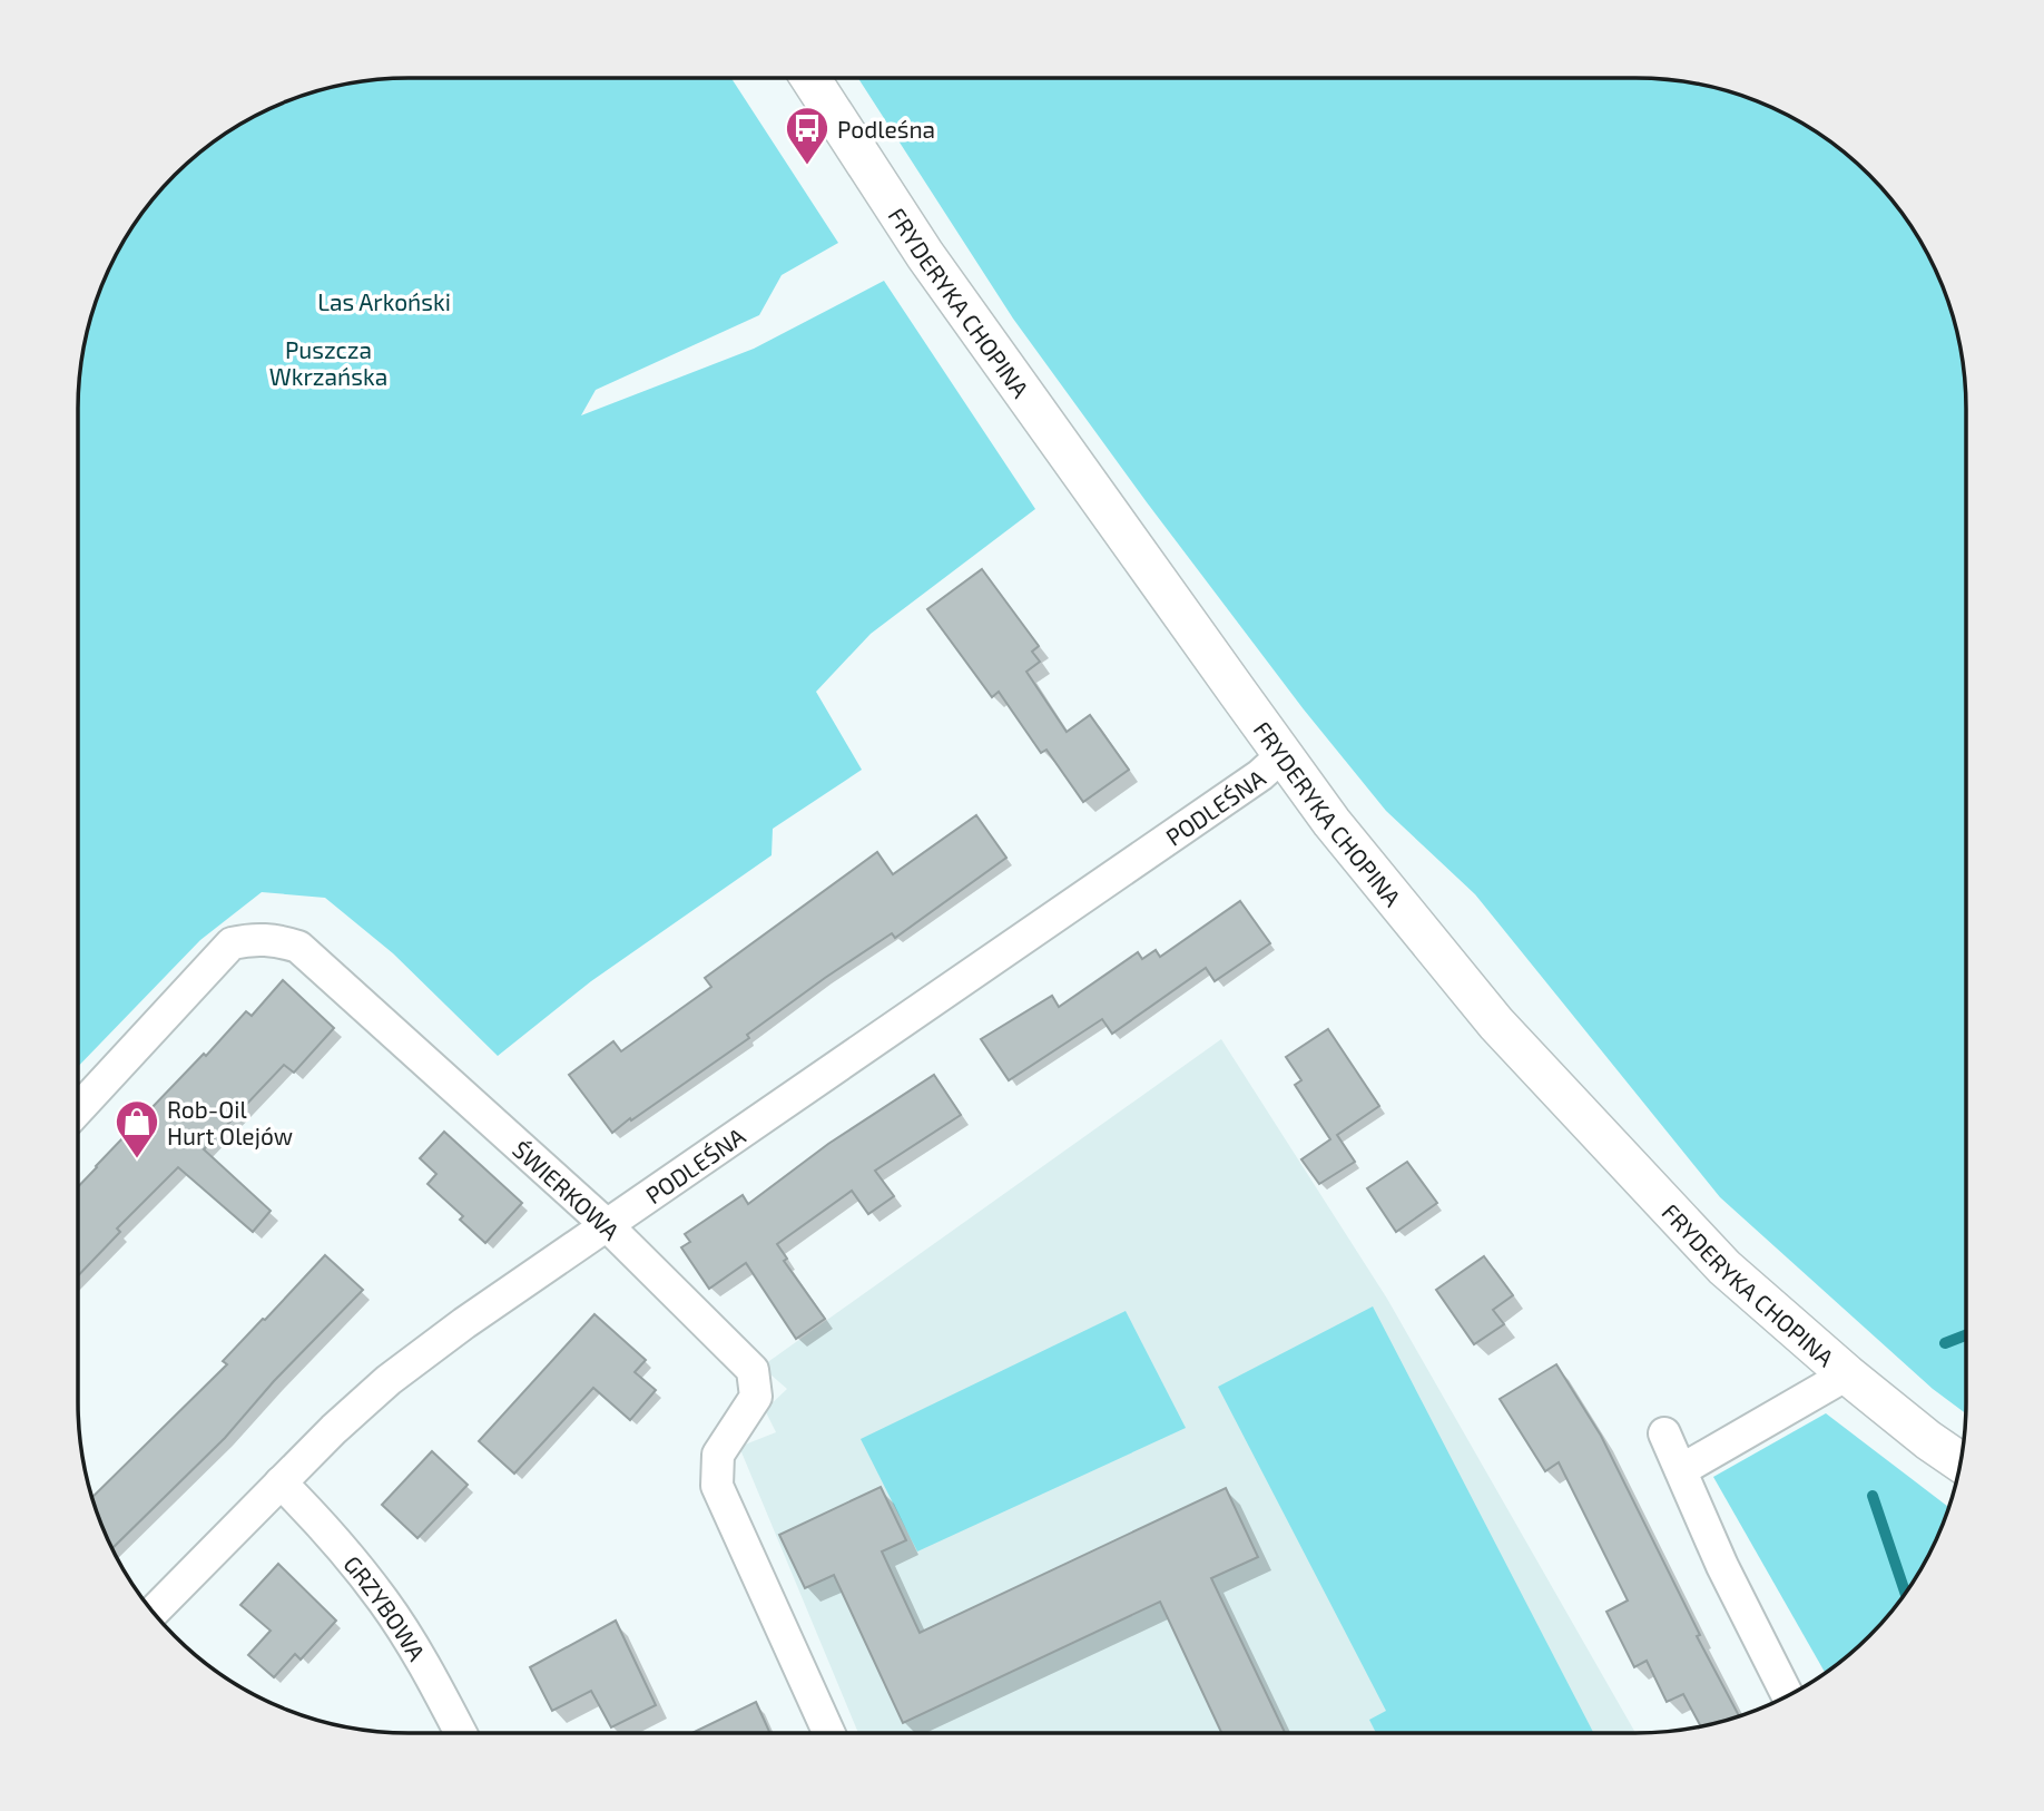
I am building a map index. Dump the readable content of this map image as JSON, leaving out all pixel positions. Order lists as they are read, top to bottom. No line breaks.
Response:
{"streets":{"street":["FRYDERYKA CHOPINA","PODLEŚNA","ŚWIERKOWA","GRZYBOWA"]},"crossings":[["FRYDERYKA CHOPINA","PODLEŚNA"],["PODLEŚNA","ŚWIERKOWA"],["PODLEŚNA","GRZYBOWA"]],"parks":["Las Arkoński","Puszcza Wkrzańska"],"places":{"bus stop":["Podleśna"],"shop":["Rob-Oil Hurt Olejów"]}}
